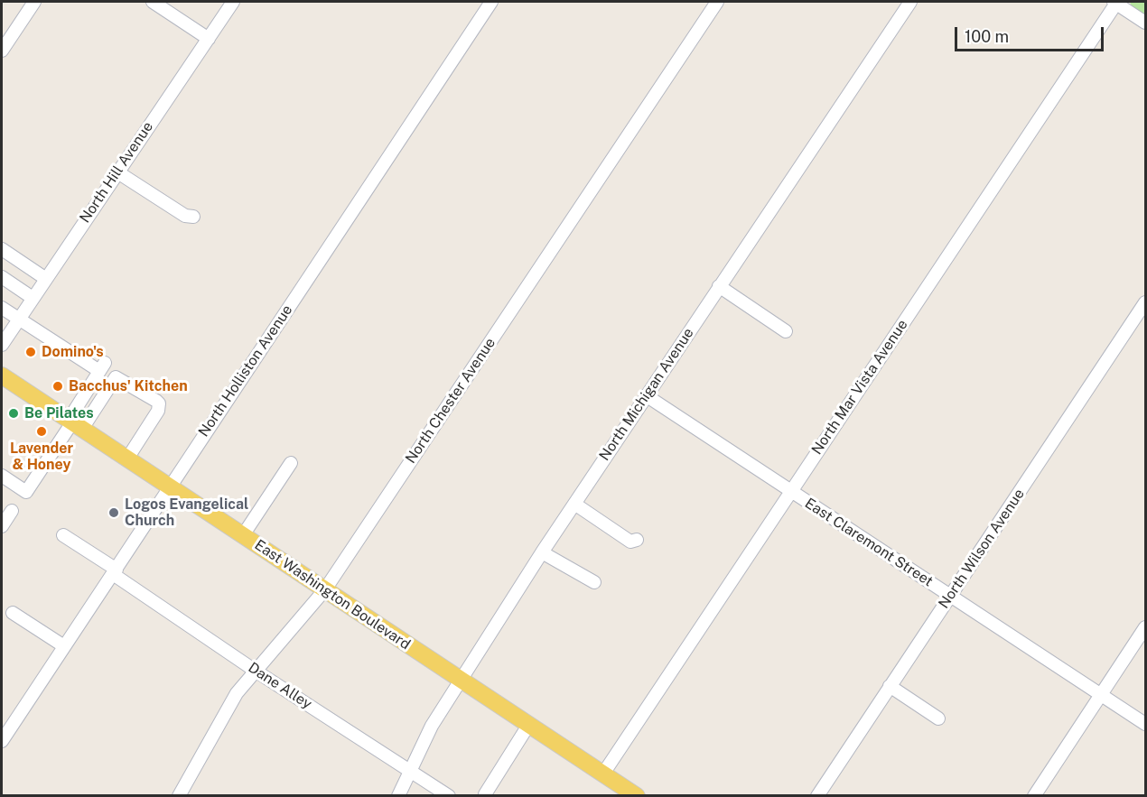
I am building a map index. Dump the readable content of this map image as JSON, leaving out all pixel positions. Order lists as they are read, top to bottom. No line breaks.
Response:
{"streets":{"main road":["East Washington Boulevard"],"street":["North Hill Avenue","North Holliston Avenue","North Mar Vista Avenue","North Michigan Avenue","North Chester Avenue","East Claremont Street","North Wilson Avenue","Dane Alley"]},"crossings":[["North Holliston Avenue","East Washington Boulevard"],["North Holliston Avenue","Dane Alley"],["North Mar Vista Avenue","East Claremont Street"],["North Mar Vista Avenue","East Washington Boulevard"],["North Michigan Avenue","East Claremont Street"],["North Michigan Avenue","East Washington Boulevard"],["North Michigan Avenue","Dane Alley"],["North Chester Avenue","East Washington Boulevard"],["North Chester Avenue","Dane Alley"],["East Claremont Street","North Wilson Avenue"]],"places":["Domino's","Bacchus' Kitchen","Be Pilates","Lavender & Honey","Logos Evangelical Church"],"scale_bar":"100 m"}
